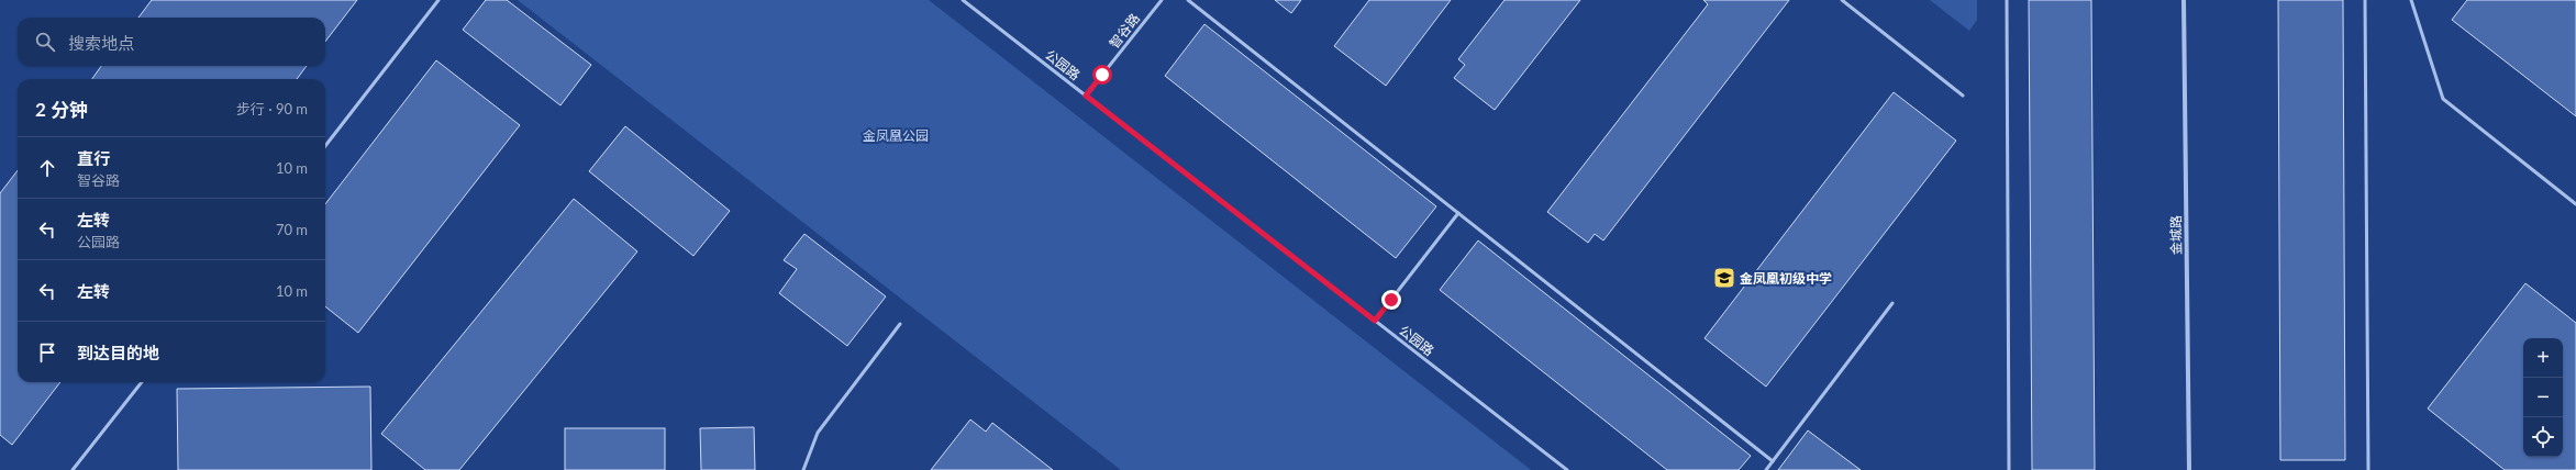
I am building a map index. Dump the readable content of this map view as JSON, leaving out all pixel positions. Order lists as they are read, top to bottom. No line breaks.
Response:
{"streets":{"street":["金城路"],"lane":["智谷路","公园路"]},"crossings":[["智谷路","公园路"]],"parks":["金凤凰公园"],"places":{"school or university":["金凤凰初级中学"]},"page":{"search":"搜索地点","heading":["2 分钟","步行 · 90 m"],"list":[["直行","智谷路","10 m"],["左转","公园路","70 m"],["左转","10 m"],"到达目的地"],"map_buttons":["+","−"]}}
